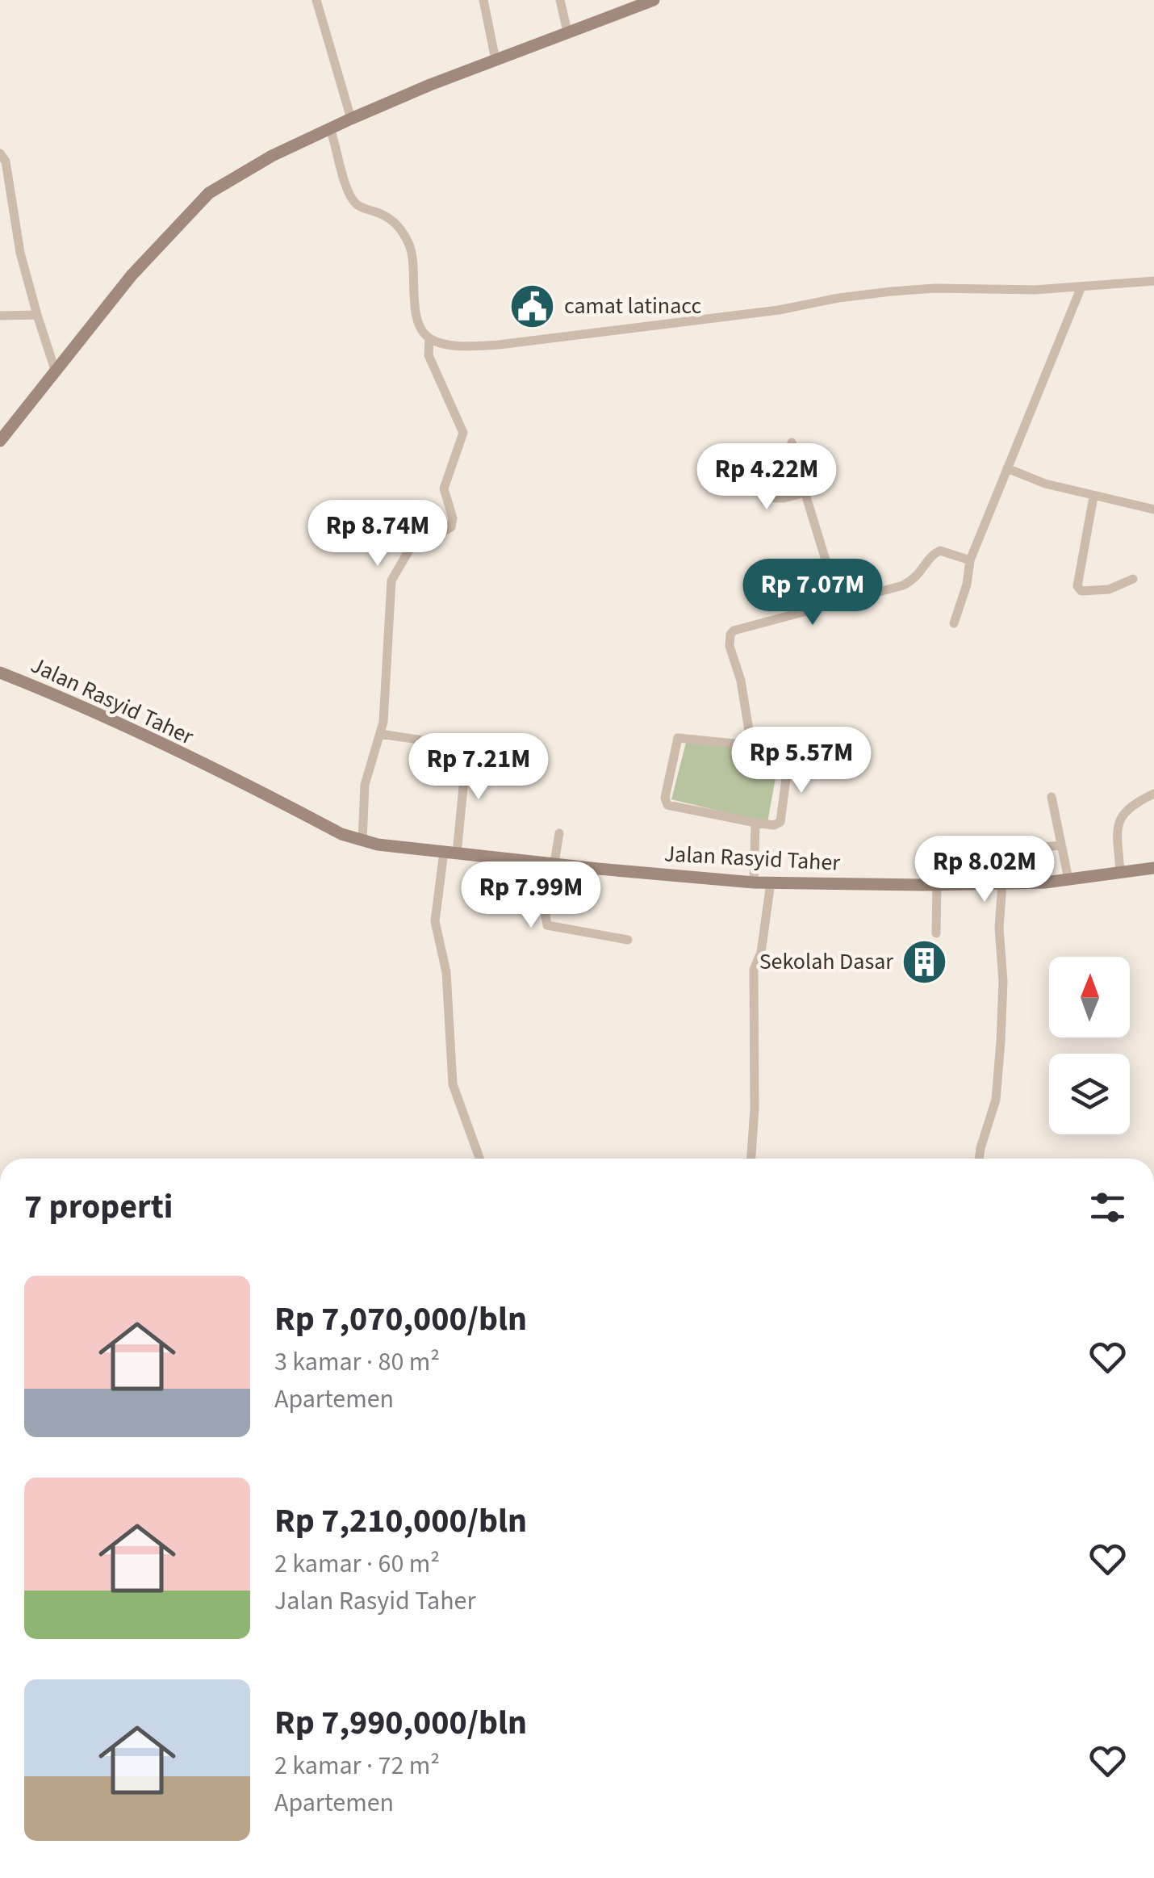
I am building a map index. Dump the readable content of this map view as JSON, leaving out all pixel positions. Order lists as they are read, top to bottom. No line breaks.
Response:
{"streets":{"street":["Jalan Rasyid Taher"]},"places":{"public building":["camat latinacc"],"building":["Sekolah Dasar"]},"north":"top","page":{"price":["Rp 4.22M","Rp 8.74M","Rp 7.07M","Rp 5.57M","Rp 7.21M","Rp 8.02M","Rp 7.99M"],"heading":"7 properti","list":[{"name":"Rp 7,070,000/bln","note":"3 kamar · 80 m² · Apartemen"},{"name":"Rp 7,210,000/bln","note":"2 kamar · 60 m² · Jalan Rasyid Taher"},{"name":"Rp 7,990,000/bln","note":"2 kamar · 72 m² · Apartemen"}]}}
